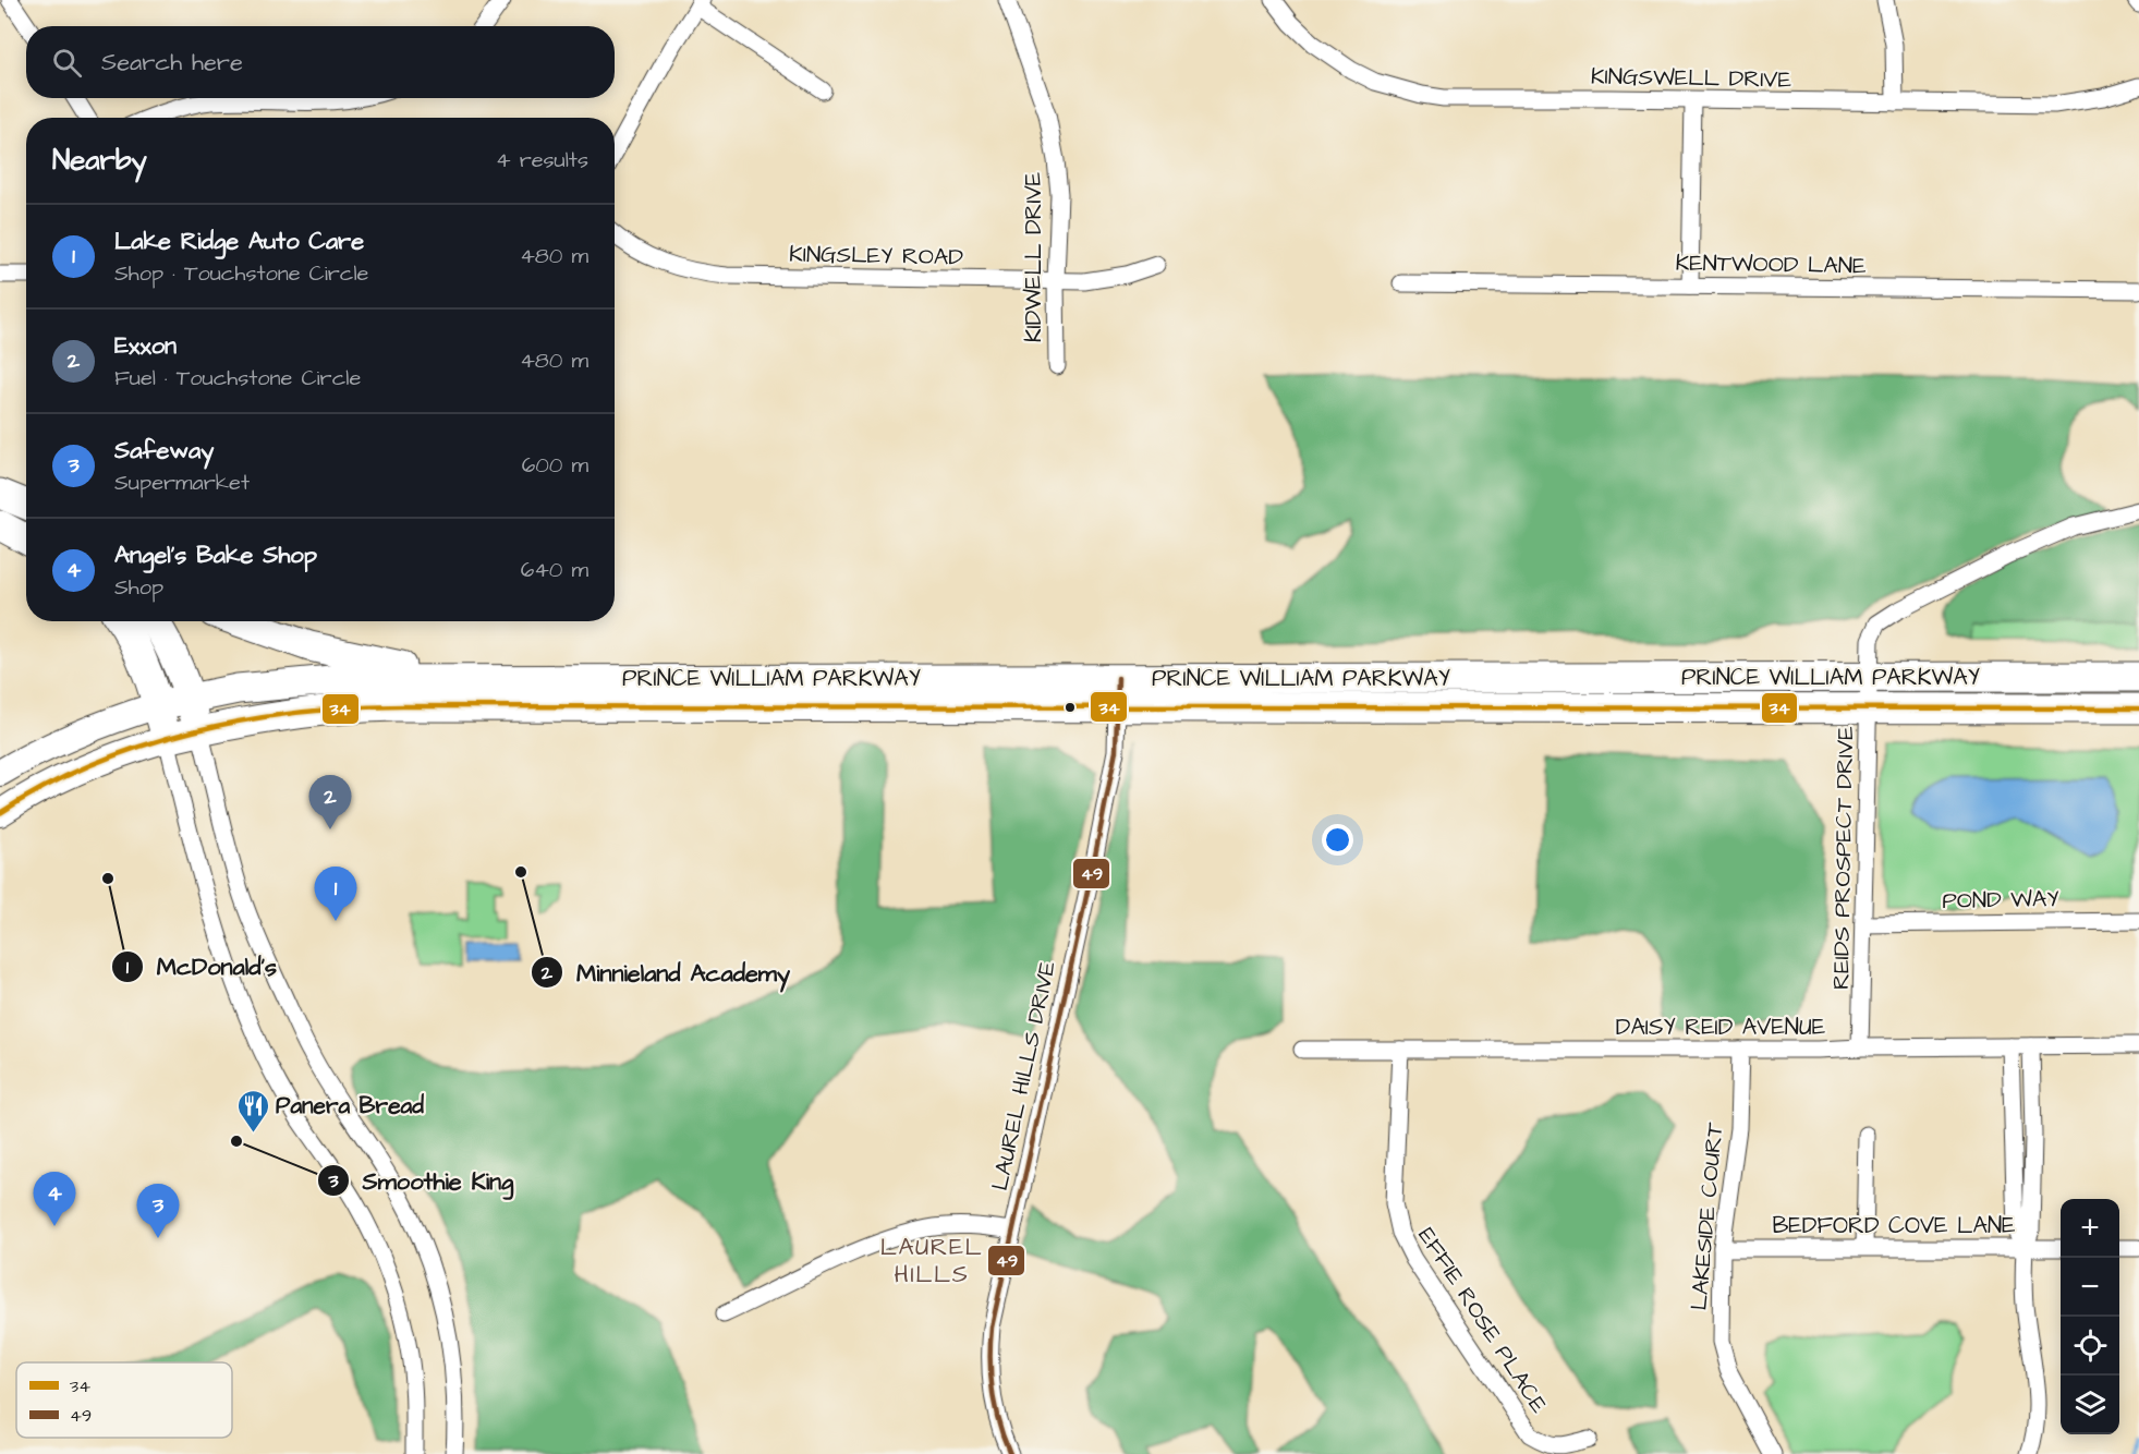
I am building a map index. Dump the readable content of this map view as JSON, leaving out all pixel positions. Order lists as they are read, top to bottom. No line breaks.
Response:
{"streets":{"highway":["PRINCE WILLIAM PARKWAY"],"street":["KINGSWELL DRIVE","KINGSLEY ROAD","KIDWELL DRIVE","KENTWOOD LANE","REIDS PROSPECT DRIVE","POND WAY","DAISY REID AVENUE","LAUREL HILLS DRIVE","LAKESIDE COURT","BEDFORD COVE LANE","EFFIE ROSE PLACE"]},"crossings":[["KINGSLEY ROAD","KIDWELL DRIVE"],["PRINCE WILLIAM PARKWAY","REIDS PROSPECT DRIVE"],["PRINCE WILLIAM PARKWAY","LAUREL HILLS DRIVE"],["REIDS PROSPECT DRIVE","POND WAY"],["REIDS PROSPECT DRIVE","DAISY REID AVENUE"],["DAISY REID AVENUE","LAKESIDE COURT"],["DAISY REID AVENUE","EFFIE ROSE PLACE"],["LAKESIDE COURT","BEDFORD COVE LANE"]],"districts":["LAUREL HILLS"],"places":{"other":["Minnieland Academy","McDonald's","Smoothie King"],"restaurant":["Panera Bread"]},"lines":["transit line 49","transit line 34"],"legend":["34","49"],"page":{"search":"Search here","heading":["Nearby","4 results"],"list":[{"mark":"1","name":"Lake Ridge Auto Care","note":"Shop · Touchstone Circle","value":"480 m"},{"mark":"2","name":"Exxon","note":"Fuel · Touchstone Circle","value":"480 m"},{"mark":"3","name":"Safeway","note":"Supermarket","value":"600 m"},{"mark":"4","name":"Angel's Bake Shop","note":"Shop","value":"640 m"}],"pins":["2","1","4","3"],"map_buttons":["+","−"]}}
